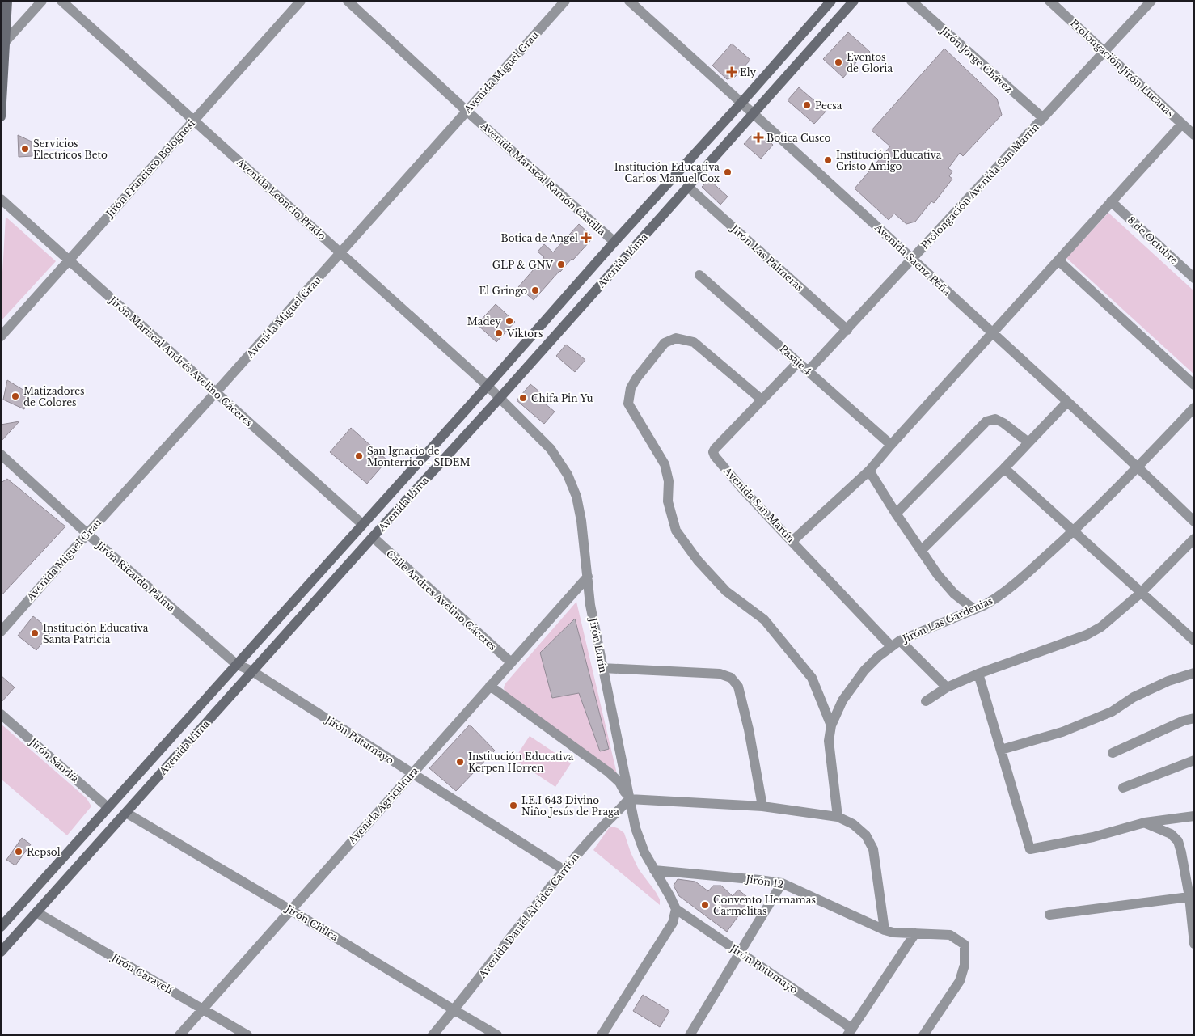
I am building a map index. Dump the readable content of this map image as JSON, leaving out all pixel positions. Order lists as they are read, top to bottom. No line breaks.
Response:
{"streets":{"main road":["Avenida Lima"],"street":["Jirón Jorge Chávez","Prolongación Jirón Lucanas","Avenida Miguel Grau","Jirón Francisco Bolognesi","Avenida Mariscal Ramón Castilla","Prolongación Avenida San Martín","Avenida Leoncio Prado","8 de Octubre","Jirón Las Palmeras","Avenida Saenz Peña","Pasaje 4","Jirón Mariscal Andrés Avelino Cáceres","Avenida San Martín","Jirón Ricardo Palma","Calle Andres Avelino Cáceres","Jirón Las Gardenias","Jirón Lurín","Jirón Putumayo","Jirón Sandía","Avenida Agricultura","Jirón 12","Avenida Daniel Alcides Carrión","Jirón Chilca","Jirón Caravelí"]},"crossings":[["Jirón Jorge Chávez","Prolongación Avenida San Martín"],["Prolongación Jirón Lucanas","Prolongación Avenida San Martín"],["Avenida Miguel Grau","Avenida Mariscal Ramón Castilla"],["Avenida Miguel Grau","Avenida Leoncio Prado"],["Avenida Miguel Grau","Jirón Mariscal Andrés Avelino Cáceres"],["Avenida Miguel Grau","Jirón Ricardo Palma"],["Jirón Francisco Bolognesi","Avenida Leoncio Prado"],["Jirón Francisco Bolognesi","Jirón Mariscal Andrés Avelino Cáceres"],["Avenida Mariscal Ramón Castilla","Avenida Lima"],["Prolongación Avenida San Martín","Jirón Las Palmeras"],["Prolongación Avenida San Martín","Avenida Saenz Peña"],["Prolongación Avenida San Martín","Pasaje 4"],["Avenida Leoncio Prado","Avenida Lima"],["Avenida Leoncio Prado","Jirón Lurín"],["Jirón Las Palmeras","Avenida Lima"],["Avenida Saenz Peña","Avenida Lima"],["Avenida Saenz Peña","Jirón Las Gardenias"],["Avenida Lima","Jirón Mariscal Andrés Avelino Cáceres"],["Avenida Lima","Jirón Ricardo Palma"],["Avenida Lima","Calle Andres Avelino Cáceres"],["Avenida Lima","Jirón Lurín"],["Avenida Lima","Jirón Putumayo"],["Avenida Lima","Jirón Sandía"],["Avenida Lima","Jirón Chilca"],["Avenida Lima","Jirón Caravelí"],["Pasaje 4","Avenida San Martín"],["Avenida San Martín","Jirón Las Gardenias"],["Jirón Ricardo Palma","Jirón Putumayo"],["Calle Andres Avelino Cáceres","Avenida Agricultura"],["Jirón Lurín","Jirón Putumayo"],["Jirón Lurín","Avenida Agricultura"],["Jirón Lurín","Jirón 12"],["Jirón Lurín","Avenida Daniel Alcides Carrión"],["Jirón Putumayo","Avenida Agricultura"],["Jirón Putumayo","Avenida Daniel Alcides Carrión"],["Avenida Agricultura","Jirón Chilca"],["Avenida Agricultura","Jirón Caravelí"],["Avenida Daniel Alcides Carrión","Jirón Chilca"]],"places":{"other":["Eventos de Gloria","Pecsa","Servicios Electricos Beto","Institución Educativa Cristo Amigo","Institución Educativa Carlos Manuel Cox","GLP & GNV","El Gringo","Madey","Viktors","Matizadores de Colores","Chifa Pin Yu","San Ignacio de Monterrico - SIDEM","Institución Educativa Santa Patricia","Institución Educativa Kerpen Horren","I.E.I 643 Divino Niño Jesús de Praga","Repsol","Convento Hernamas Carmelitas"],"health":["Ely","Botica Cusco","Botica de Angel"]}}
